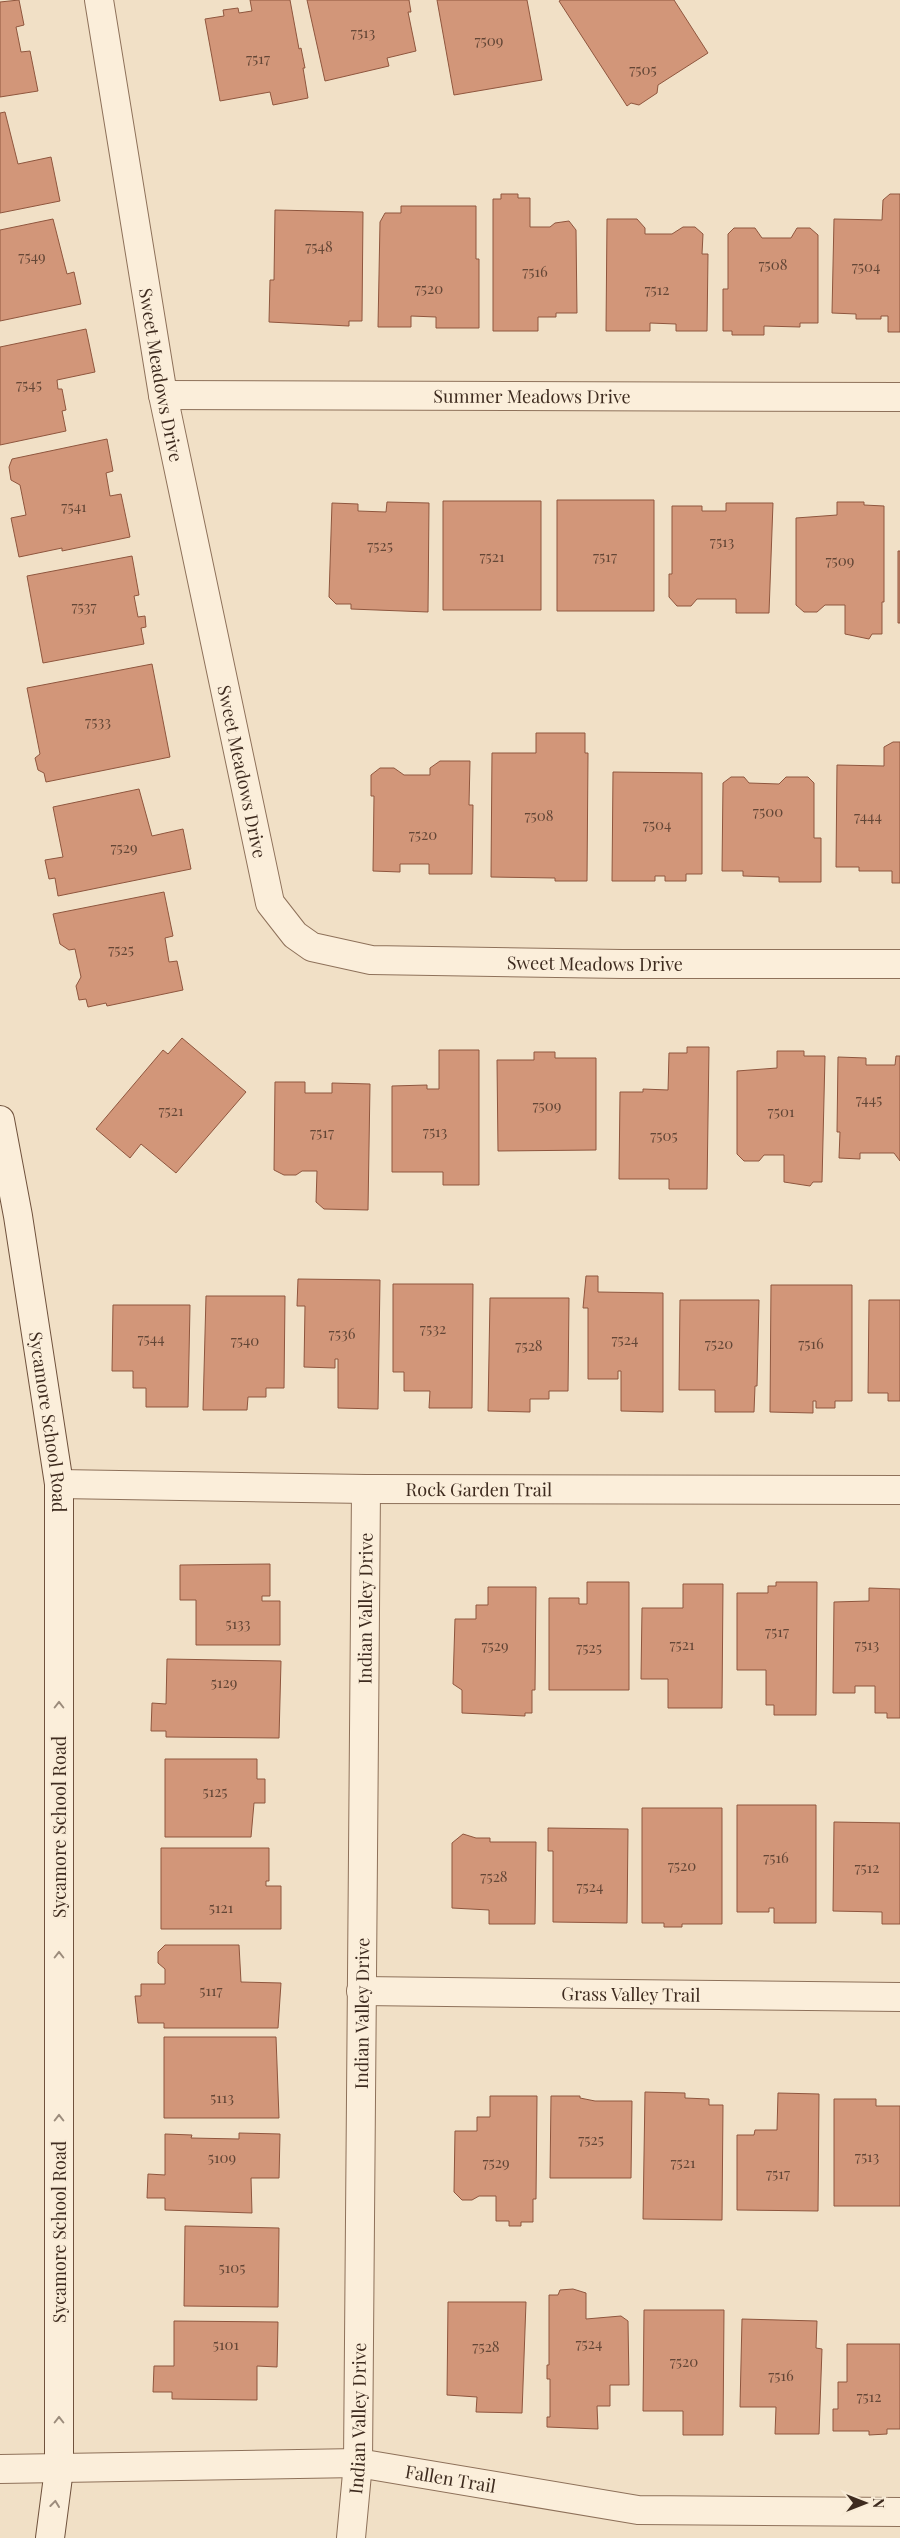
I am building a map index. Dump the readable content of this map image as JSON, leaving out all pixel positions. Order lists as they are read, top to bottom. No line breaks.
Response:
{"streets":{"street":["Sweet Meadows Drive","Summer Meadows Drive","Sycamore School Road","Rock Garden Trail","Indian Valley Drive","Grass Valley Trail","Fallen Trail"]},"crossings":[["Sweet Meadows Drive","Summer Meadows Drive"],["Sycamore School Road","Rock Garden Trail"],["Sycamore School Road","Fallen Trail"],["Rock Garden Trail","Indian Valley Drive"],["Indian Valley Drive","Grass Valley Trail"],["Indian Valley Drive","Fallen Trail"]],"one_way":["Sycamore School Road"],"house_numbers":["7513","7509","7517","7505","7548","7549","7508","7504","7516","7520","7512","7545","7541","7513","7525","7521","7517","7509","7537","7533","7500","7508","7444","7504","7520","7529","7525","7445","7509","7521","7501","7513","7517","7505","7532","7536","7544","7524","7540","7520","7516","7528","5133","7517","7521","7513","7529","7525","5129","5125","7516","7520","7512","7528","7524","5121","5117","5113","7525","7513","5109","7529","7521","7517","5105","7524","5101","7528","7520","7516","7512"],"north":"right"}
